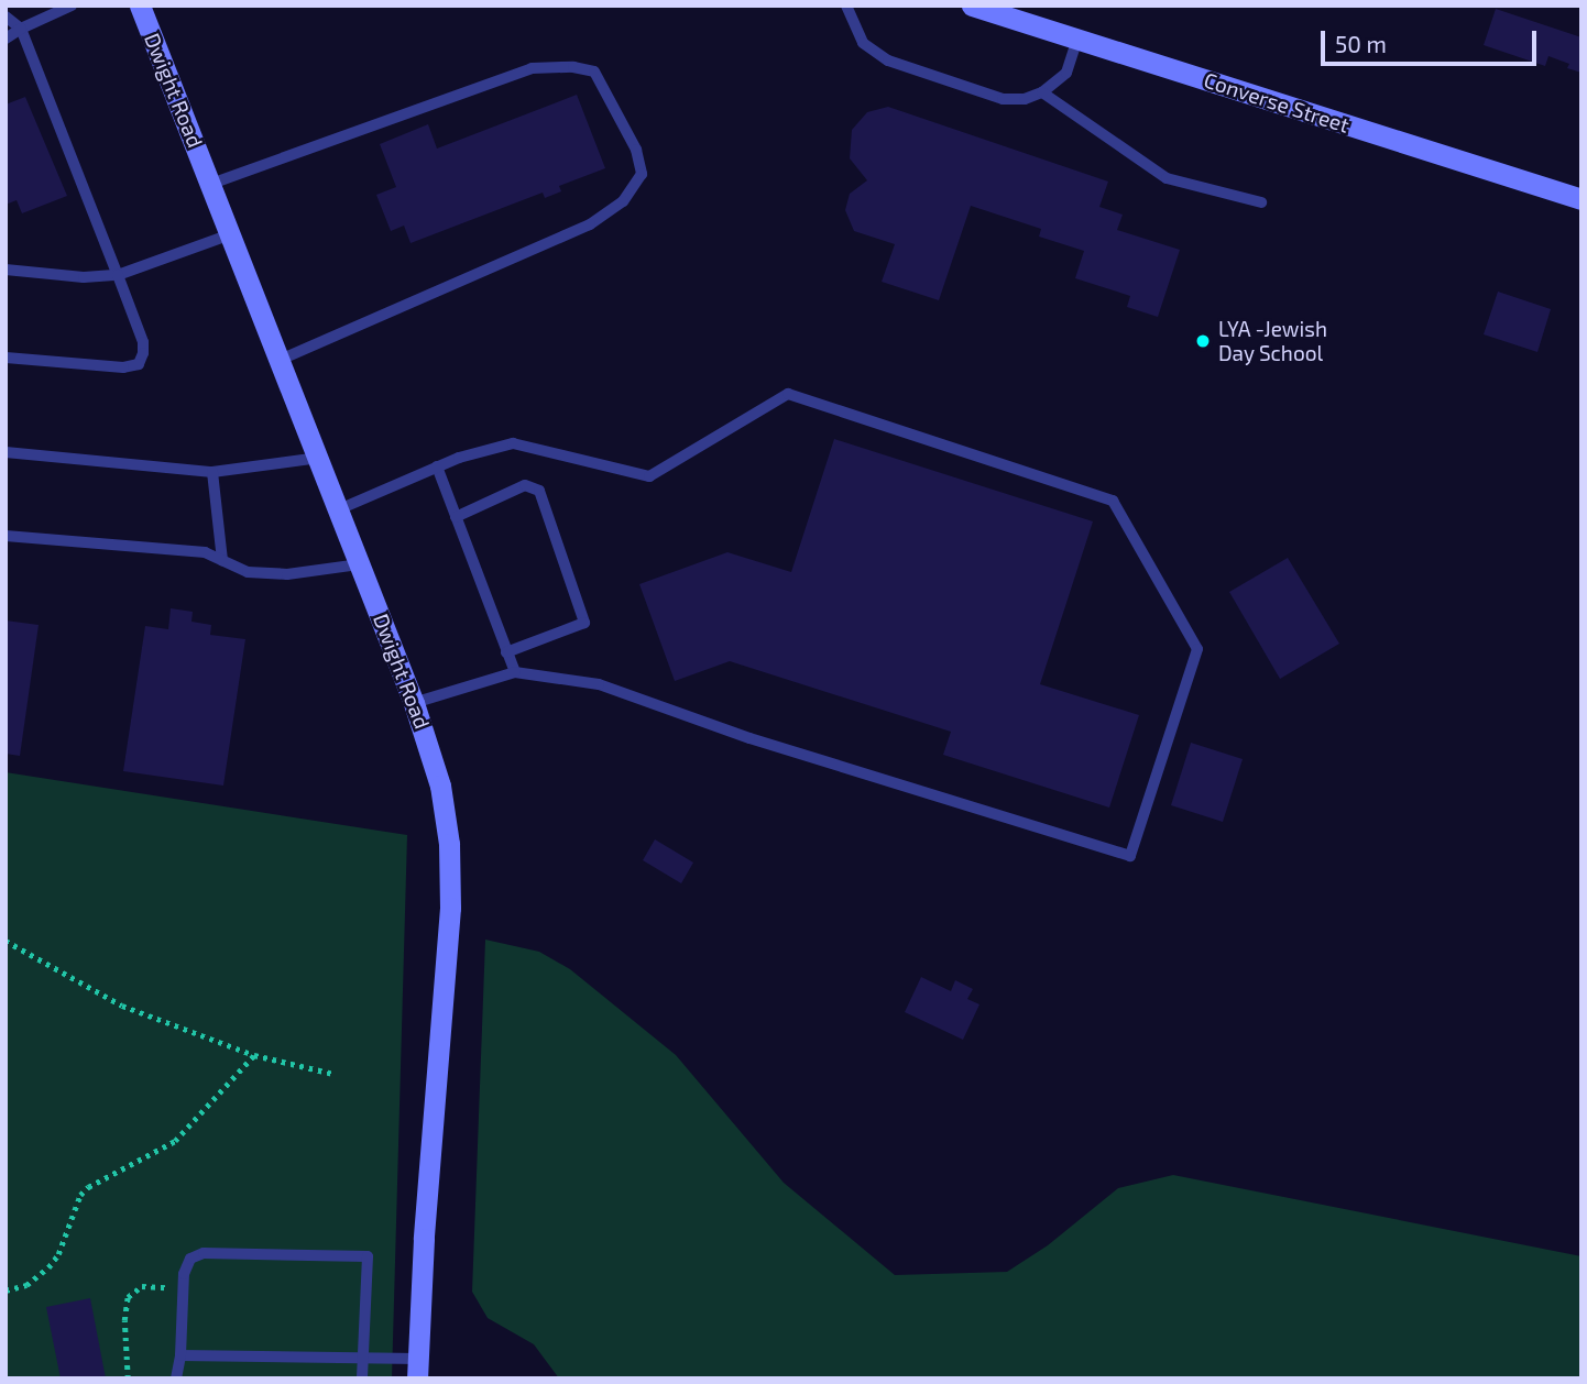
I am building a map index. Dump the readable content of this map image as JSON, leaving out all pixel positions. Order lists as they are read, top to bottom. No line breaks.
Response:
{"streets":{"main road":["Dwight Road","Converse Street"]},"places":["LYA -Jewish Day School"],"scale_bar":"50 m"}
